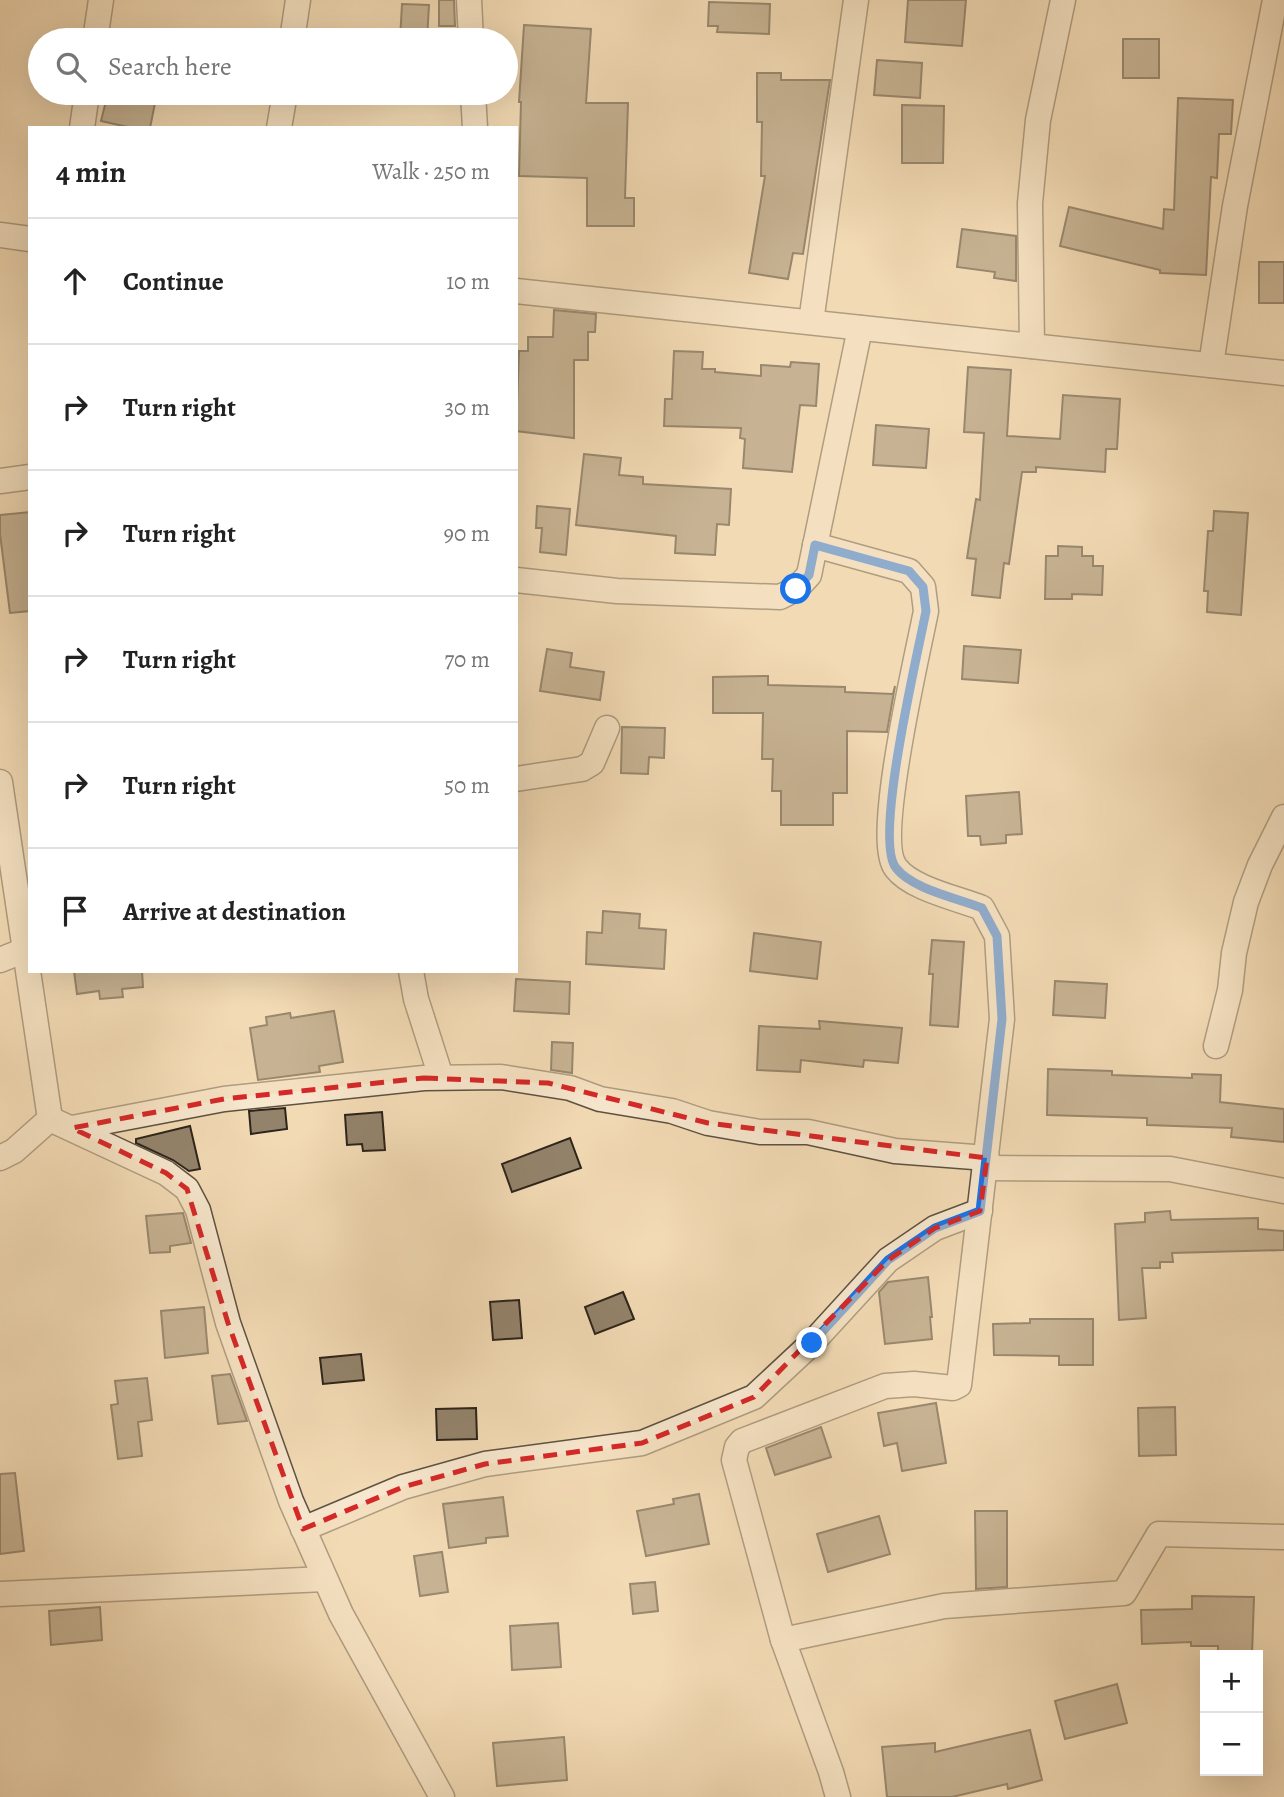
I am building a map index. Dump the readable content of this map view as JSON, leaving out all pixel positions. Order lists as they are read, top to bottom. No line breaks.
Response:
{"page":{"search":"Search here","heading":["4 min","Walk · 250 m"],"list":[["Continue","10 m"],["Turn right","30 m"],["Turn right","90 m"],["Turn right","70 m"],["Turn right","50 m"],"Arrive at destination"],"map_buttons":["+","−"]}}
